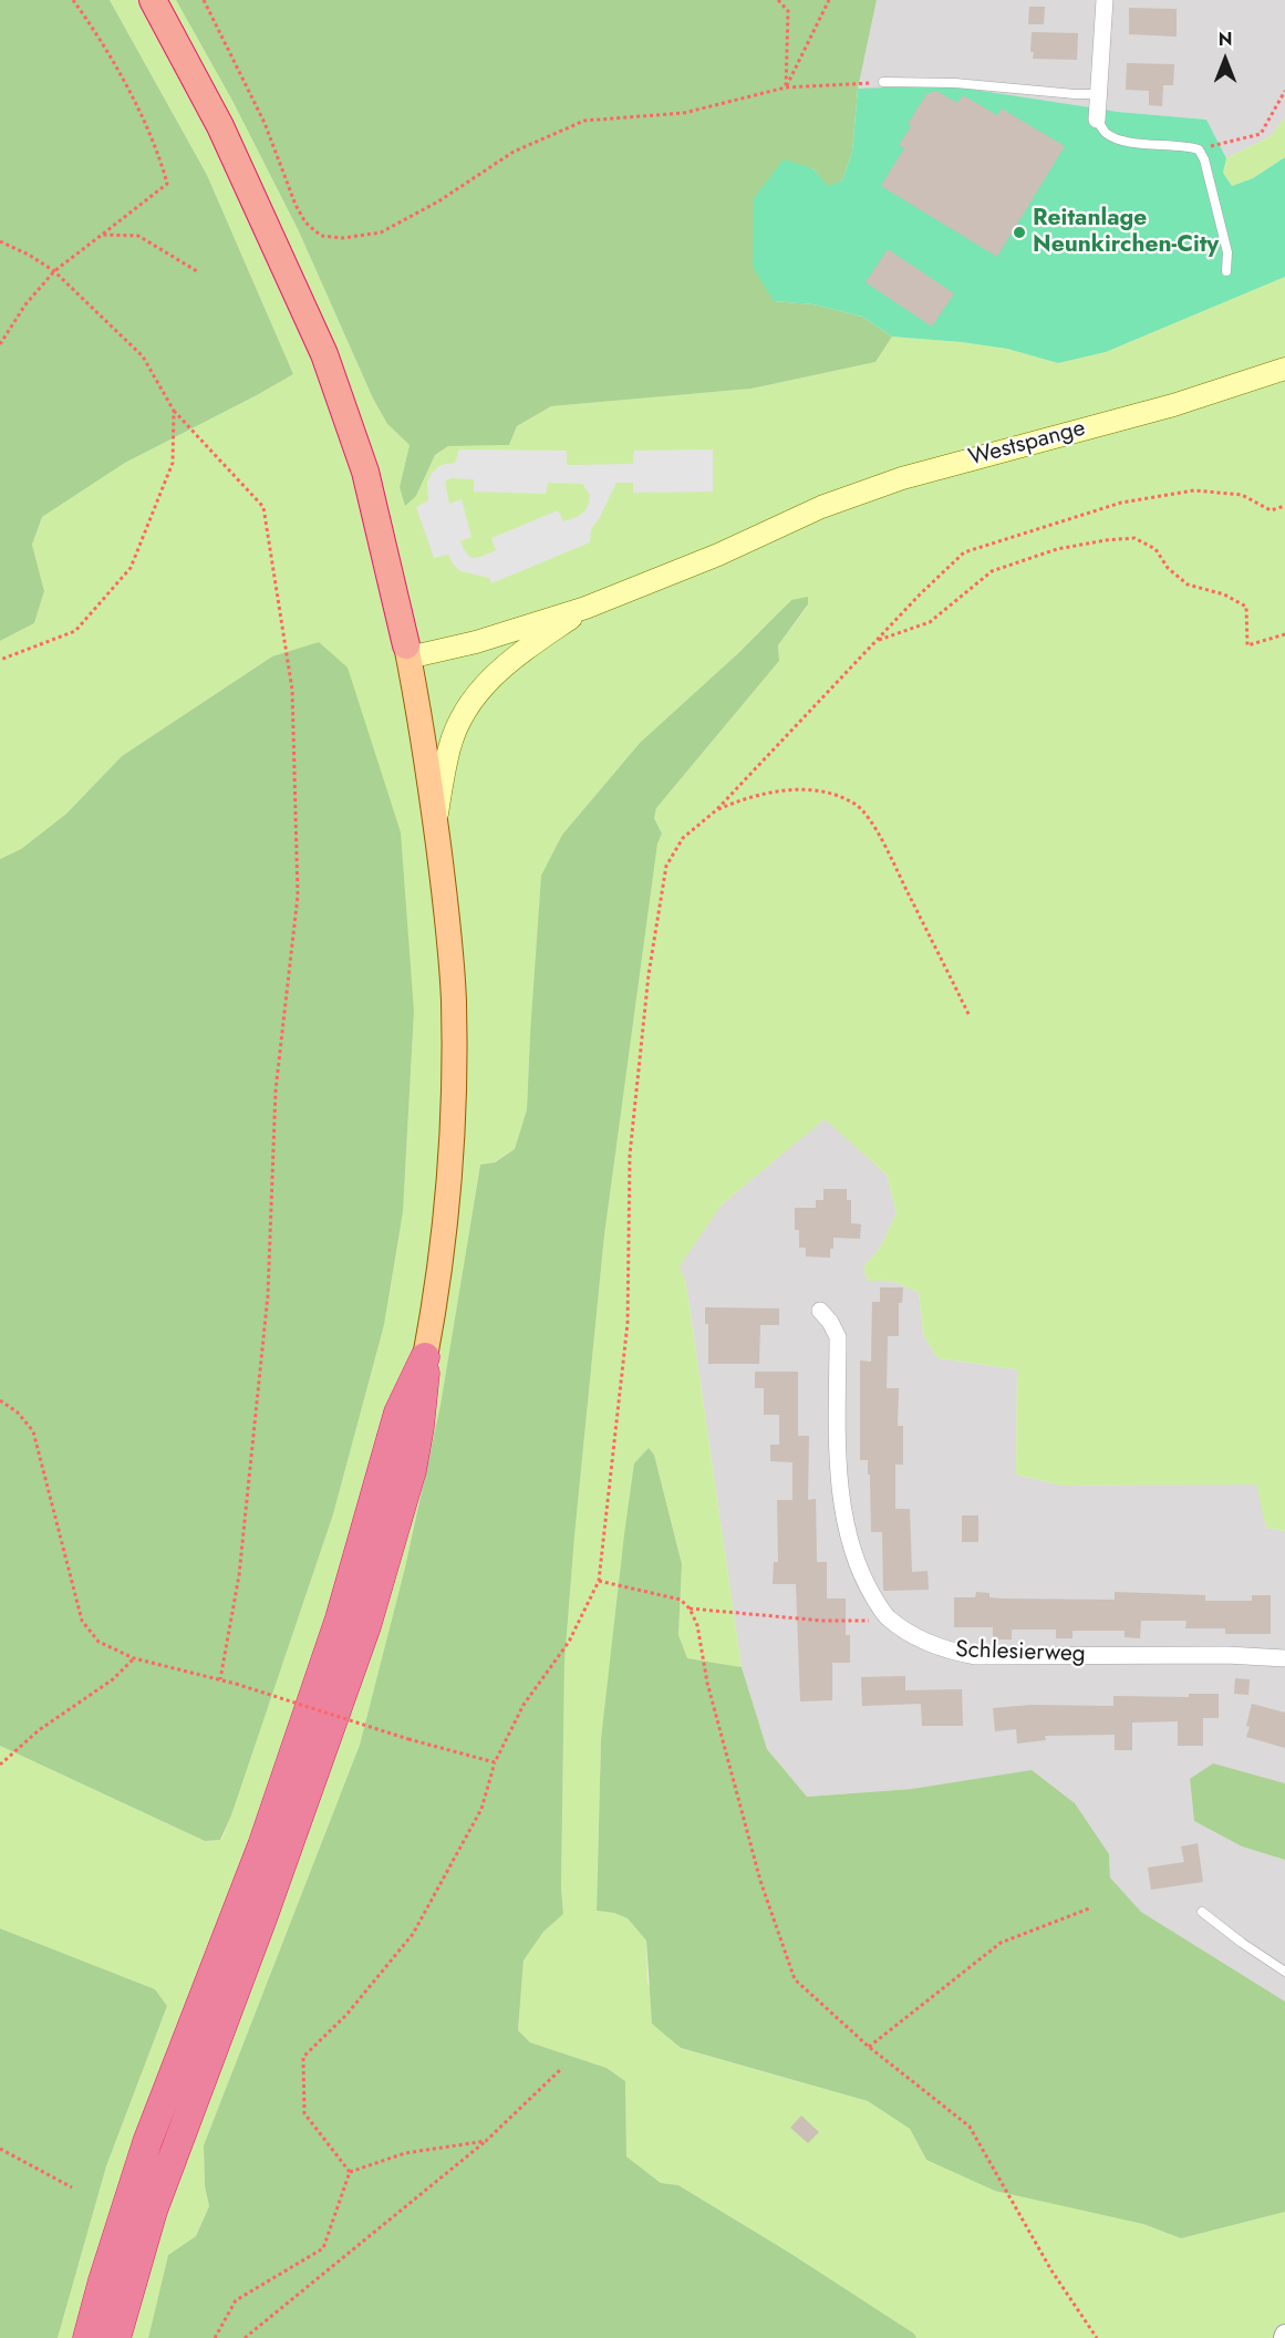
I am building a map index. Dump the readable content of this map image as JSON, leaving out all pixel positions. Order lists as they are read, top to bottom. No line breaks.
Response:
{"streets":{"main road":["Westspange"],"street":["Schlesierweg"]},"places":["Reitanlage Neunkirchen-City"],"north":"top"}
